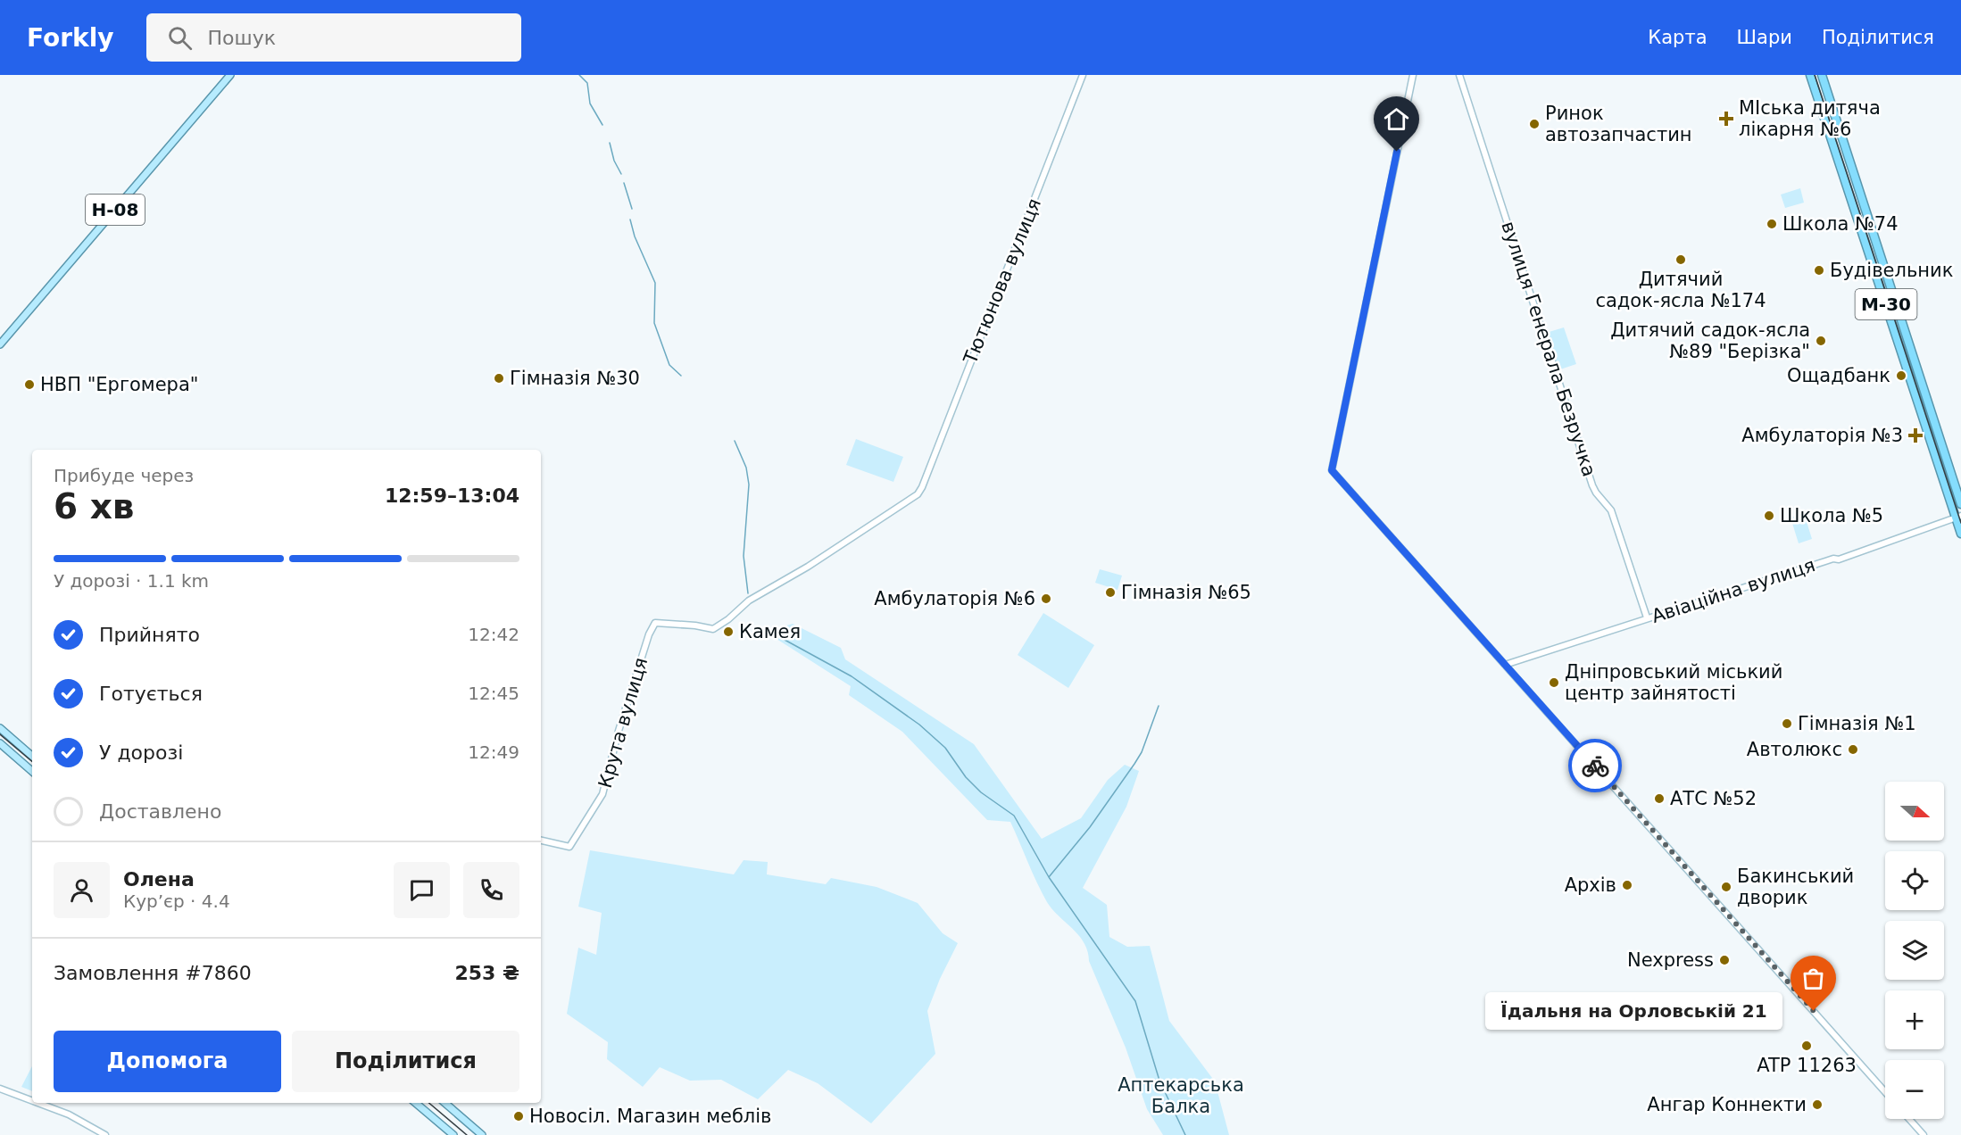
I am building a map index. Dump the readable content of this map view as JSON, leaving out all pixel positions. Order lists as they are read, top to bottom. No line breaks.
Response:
{"streets":{"highway":["М-30"],"main road":["Н-08"],"street":["Тютюнова вулиця","вулиця Генерала Безручка","Авіаційна вулиця","Крута вулиця"]},"crossings":[["Тютюнова вулиця","Крута вулиця"],["М-30","Авіаційна вулиця"],["вулиця Генерала Безручка","Авіаційна вулиця"]],"parks":["Аптекарська Балка"],"places":{"health":["МІська дитяча лікарня №6","Амбулаторія №3"],"other":["Ринок автозапчастин","Школа №74","Дитячий садок-ясла №174","Будівельник","Дитячий садок-ясла №89 \"Берізка\"","Ощадбанк","Гімназія №30","НВП \"Ергомера\"","Школа №5","Гімназія №65","Амбулаторія №6","Камея","Дніпровський міський центр зайнятості","Гімназія №1","Автолюкс","АТС №52","Архів","Бакинський дворик","Nexpress","Їдальня на Орловській 21","ATP 11263","Ангар Коннекти","Новосіл. Магазин меблів"]},"north":"right","page":{"header":"Forkly","search":"Пошук","nav":["Карта","Шари","Поділитися"],"heading":["6 хв","Прибуде через","12:59–13:04"],"panel":["Олена","Кур’єр · 4.4","Замовлення #7860","253 ₴"],"bar":"У дорозі · 1.1 km","list":[["Прийнято","12:42"],["Готується","12:45"],["У дорозі","12:49"],"Доставлено"],"map_buttons":["+","−"],"bubble":"Їдальня на Орловській 21","buttons":["Допомога","Поділитися"]}}
